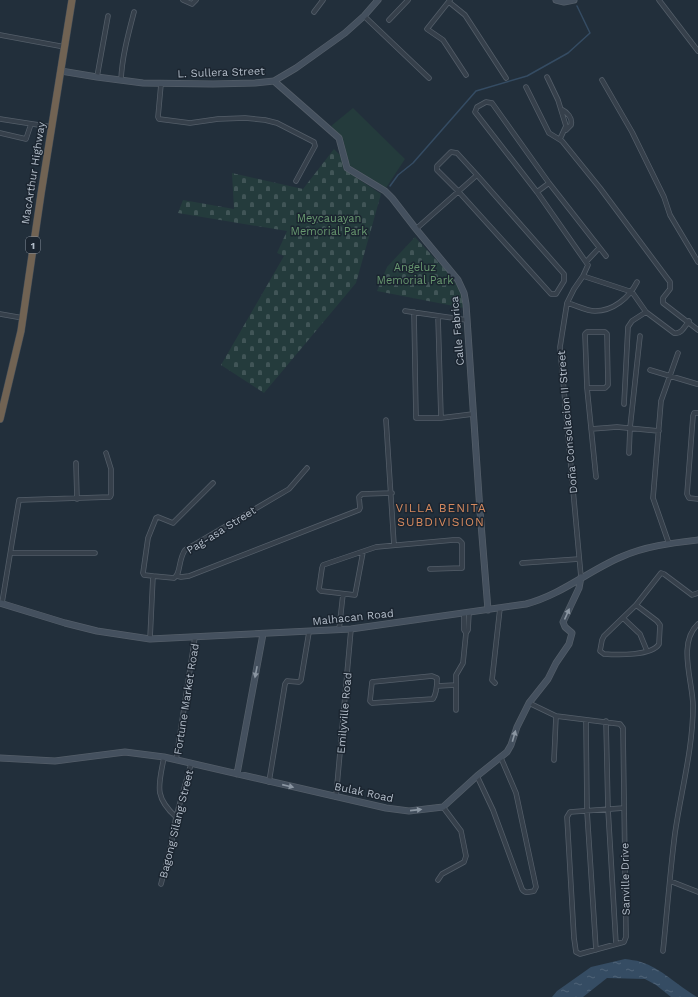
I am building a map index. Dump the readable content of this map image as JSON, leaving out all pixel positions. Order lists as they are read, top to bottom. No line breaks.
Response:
{"streets":{"highway":["MacArthur Highway","1"],"street":["L. Sullera Street","Calle Fabrica","Doña Consolacion II Street","Pag-asa Street","Malhacan Road","Fortune Market Road","Emilyville Road","Bulak Road","Bagong Silang Street","Sanville Drive"]},"crossings":[["L. Sullera Street","MacArthur Highway"],["L. Sullera Street","Calle Fabrica"],["Calle Fabrica","Malhacan Road"],["Doña Consolacion II Street","Malhacan Road"],["Malhacan Road","Fortune Market Road"],["Malhacan Road","Emilyville Road"],["Fortune Market Road","Bulak Road"],["Emilyville Road","Bulak Road"],["Bulak Road","Bagong Silang Street"]],"one_way":["Bulak Road"],"districts":["VILLA BENITA SUBDIVISION"],"parks":["Meycauayan Memorial Park","Angeluz Memorial Park"]}
